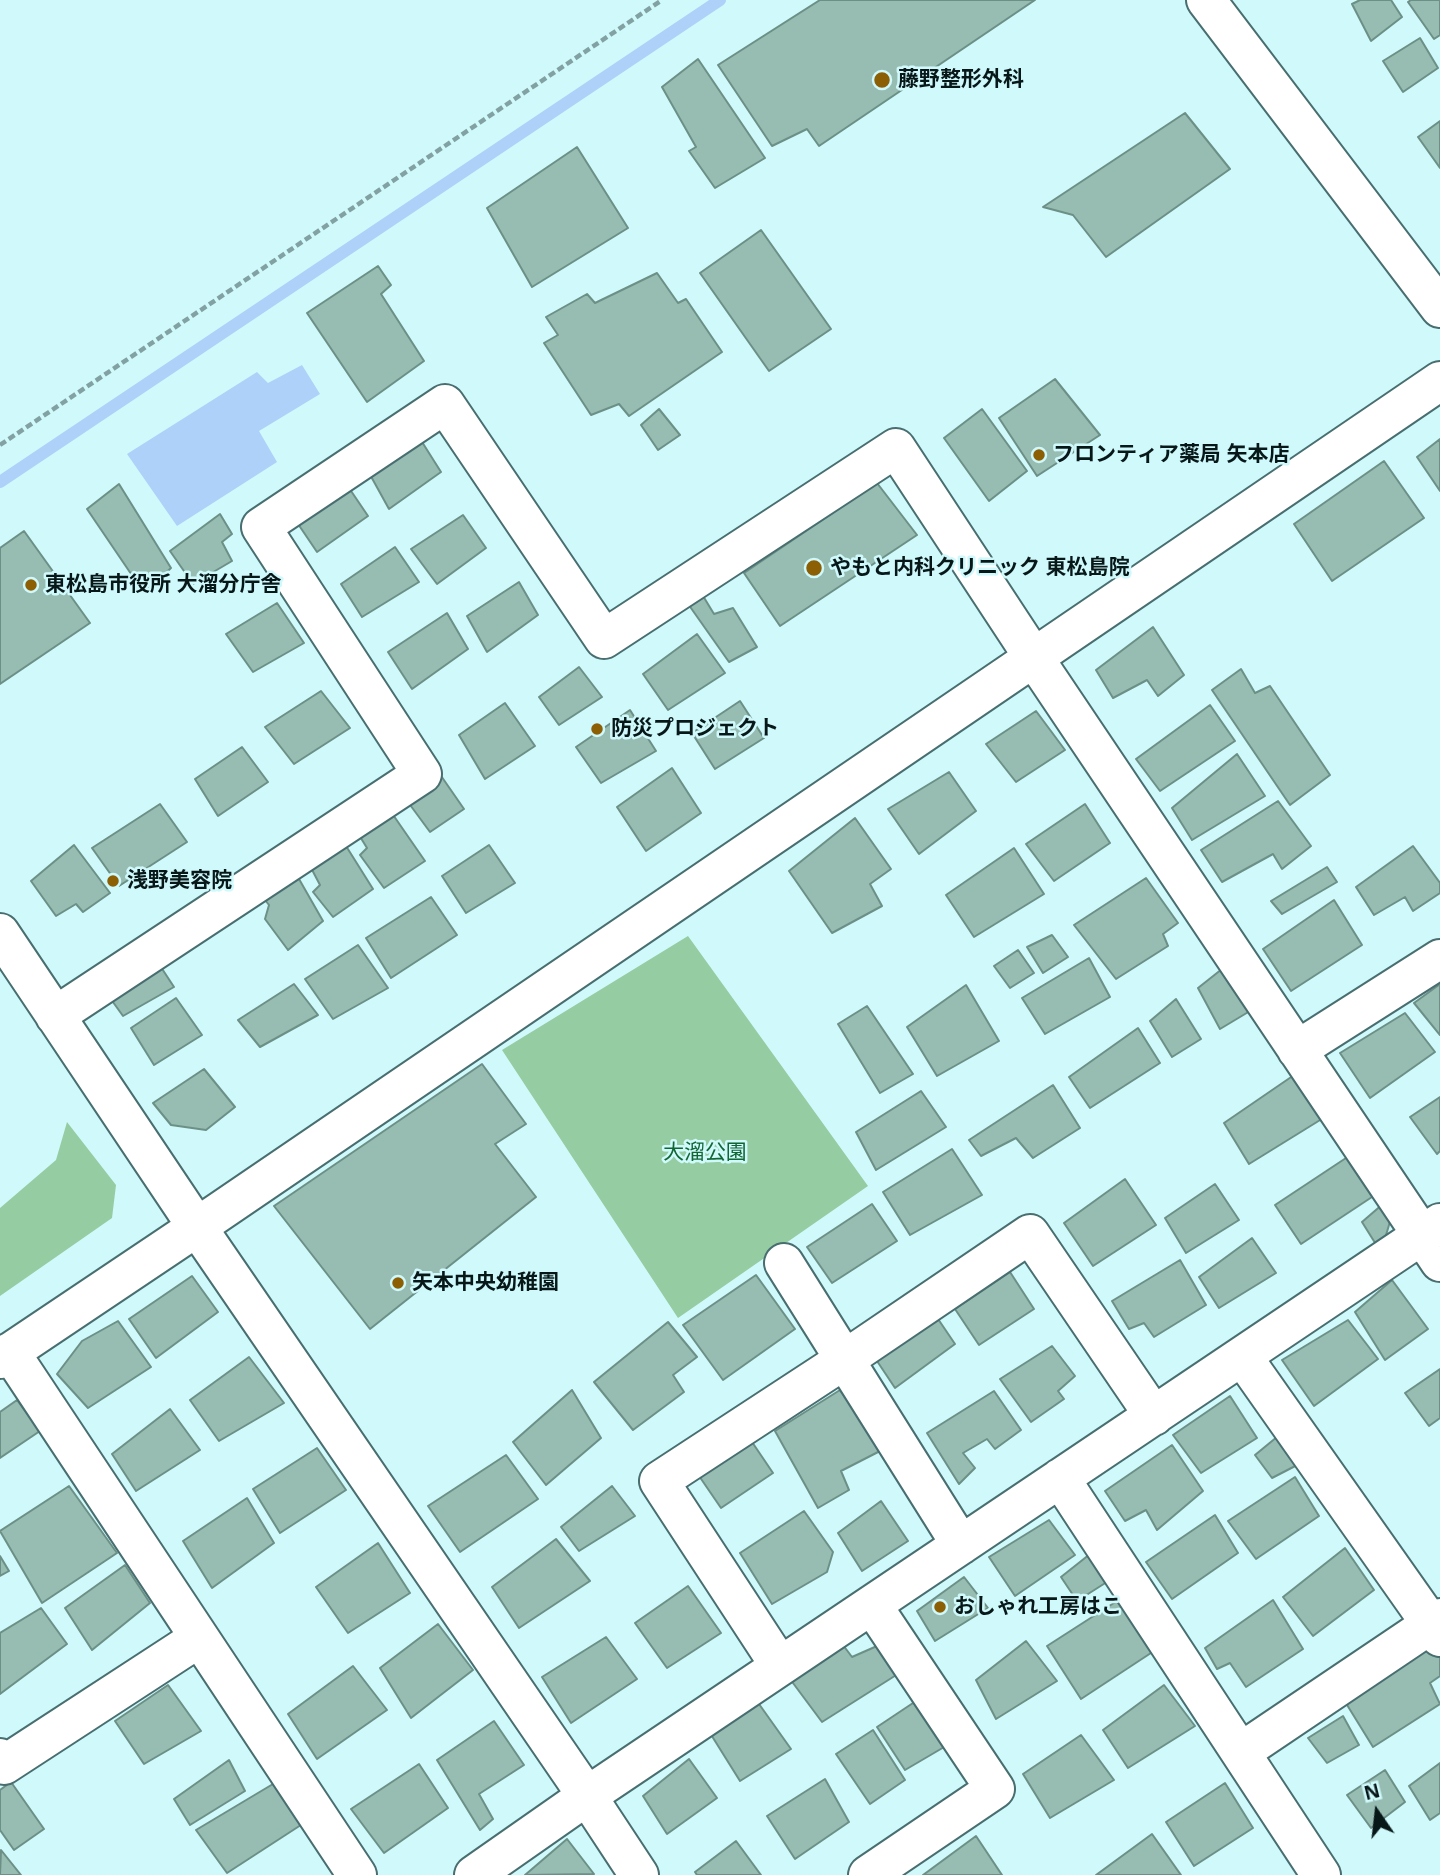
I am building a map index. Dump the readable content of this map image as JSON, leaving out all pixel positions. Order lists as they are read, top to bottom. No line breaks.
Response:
{"parks":["大溜公園"],"places":["藤野整形外科","フロンティア薬局 矢本店","やもと内科クリニック 東松島院","東松島市役所 大溜分庁舎","防災プロジェクト","浅野美容院","矢本中央幼稚園","おしゃれ工房はこ"],"north":"top"}
